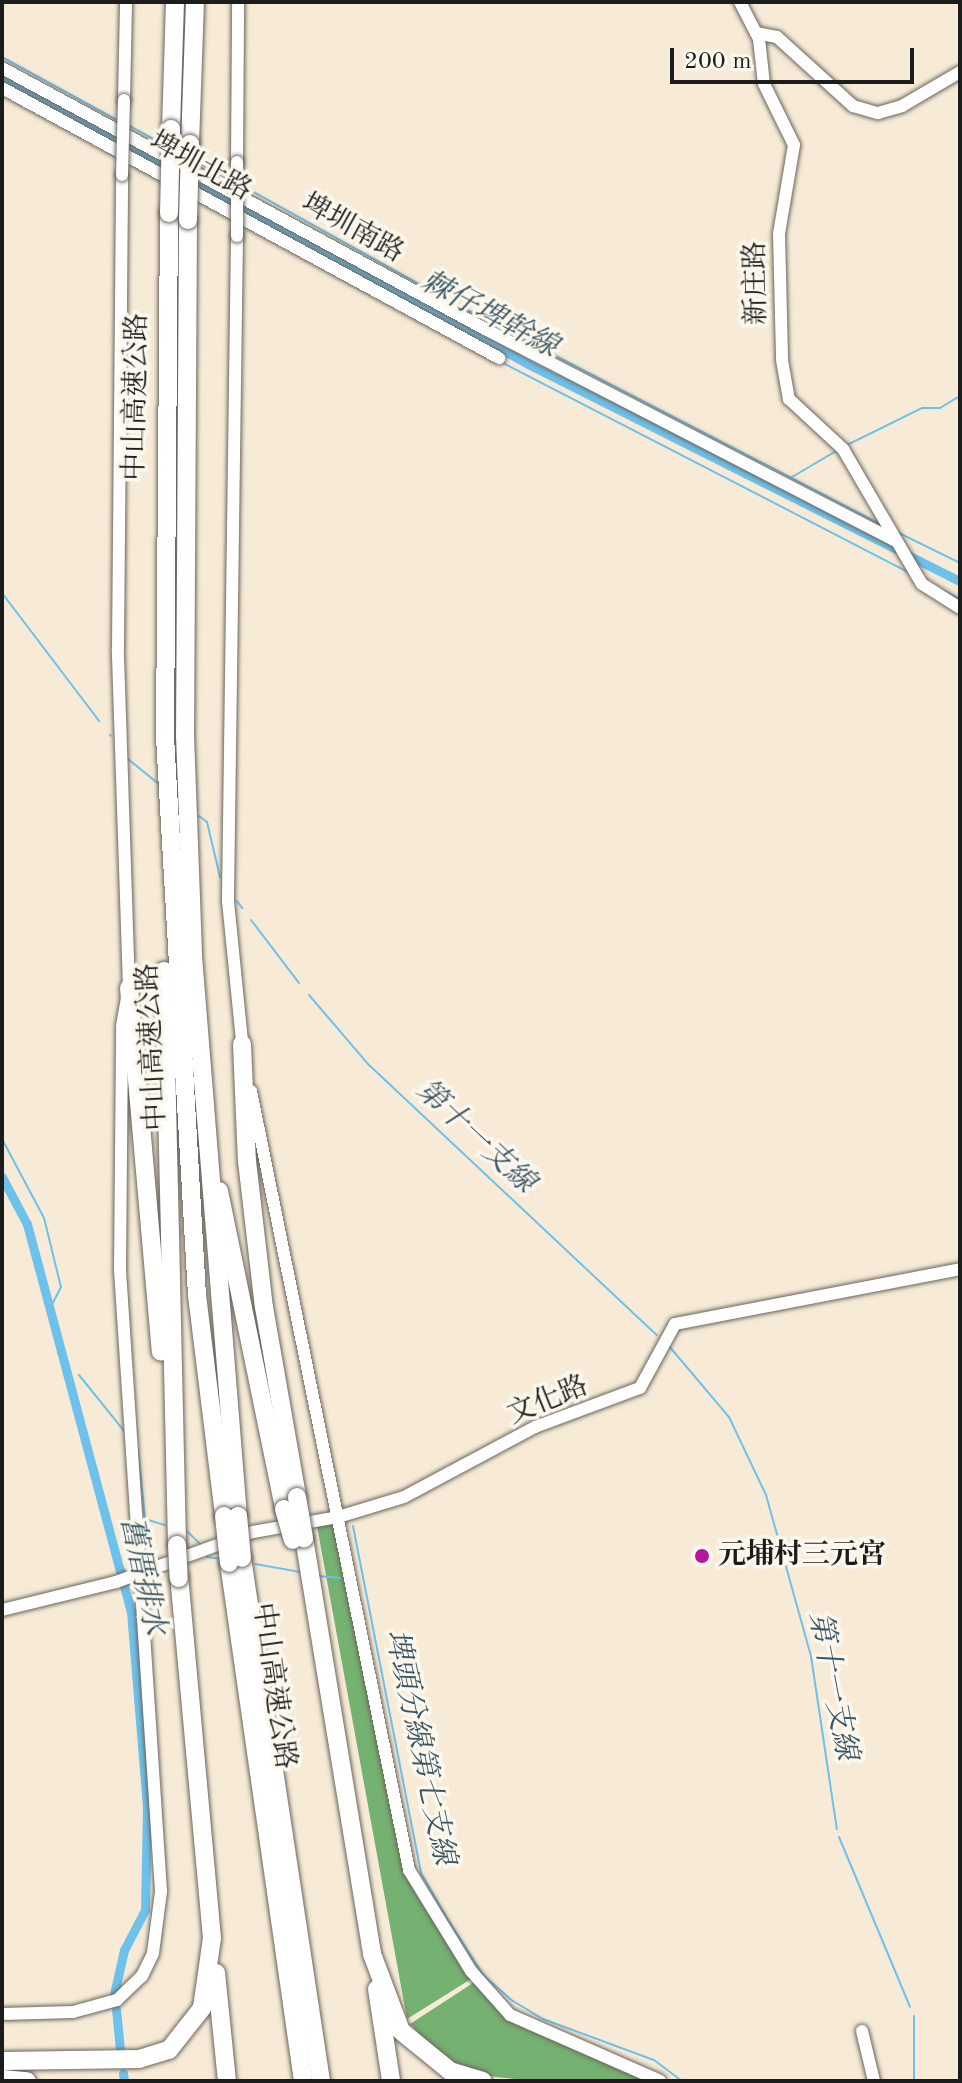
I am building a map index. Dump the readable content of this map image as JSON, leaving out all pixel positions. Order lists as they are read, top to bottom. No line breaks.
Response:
{"streets":{"highway":["中山高速公路"],"street":["埤圳北路","埤圳南路","新庄路","文化路"]},"crossings":[["埤圳南路","新庄路"]],"water":["棘仔埤幹線","第十一支線","舊厝排水","埤頭分線第七支線"],"places":["元埔村三元宮"],"scale_bar":"200 m"}
